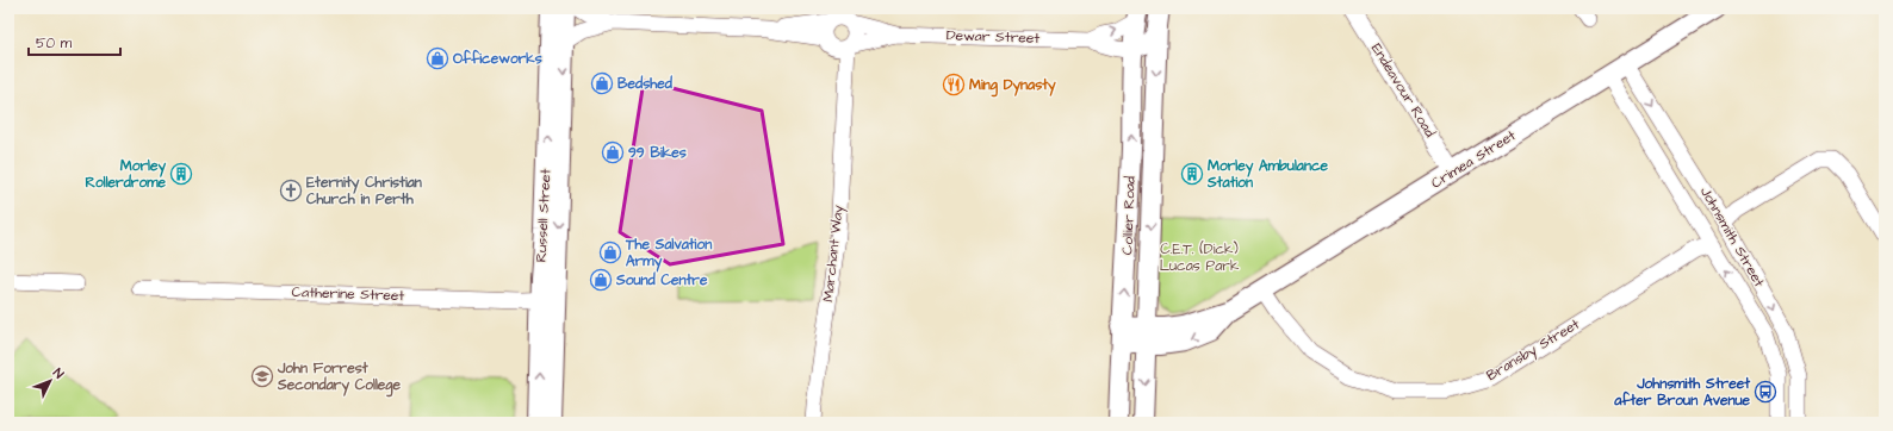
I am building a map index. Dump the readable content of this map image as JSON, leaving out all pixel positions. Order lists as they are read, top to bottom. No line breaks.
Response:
{"streets":{"main road":["Crimea Street","Russell Street","Collier Road"],"street":["Dewar Street","Endeavour Road","Johnsmith Street","Marchant Way","Catherine Street","Bransby Street"]},"crossings":[["Dewar Street","Collier Road"],["Dewar Street","Marchant Way"],["Endeavour Road","Crimea Street"],["Crimea Street","Collier Road"],["Crimea Street","Johnsmith Street"],["Crimea Street","Bransby Street"],["Russell Street","Catherine Street"],["Johnsmith Street","Bransby Street"]],"parks":["C.E.T. (Dick) Lucas Park"],"places":{"shop":["Officeworks","Bedshed","99 Bikes","The Salvation Army","Sound Centre"],"restaurant":["Ming Dynasty"],"building":["Morley Rollerdrome","Morley Ambulance Station"],"church":["Eternity Christian Church in Perth"],"school or university":["John Forrest Secondary College"],"bus stop":["Johnsmith Street after Broun Avenue"]},"scale_bar":"50 m","north":"top right"}
